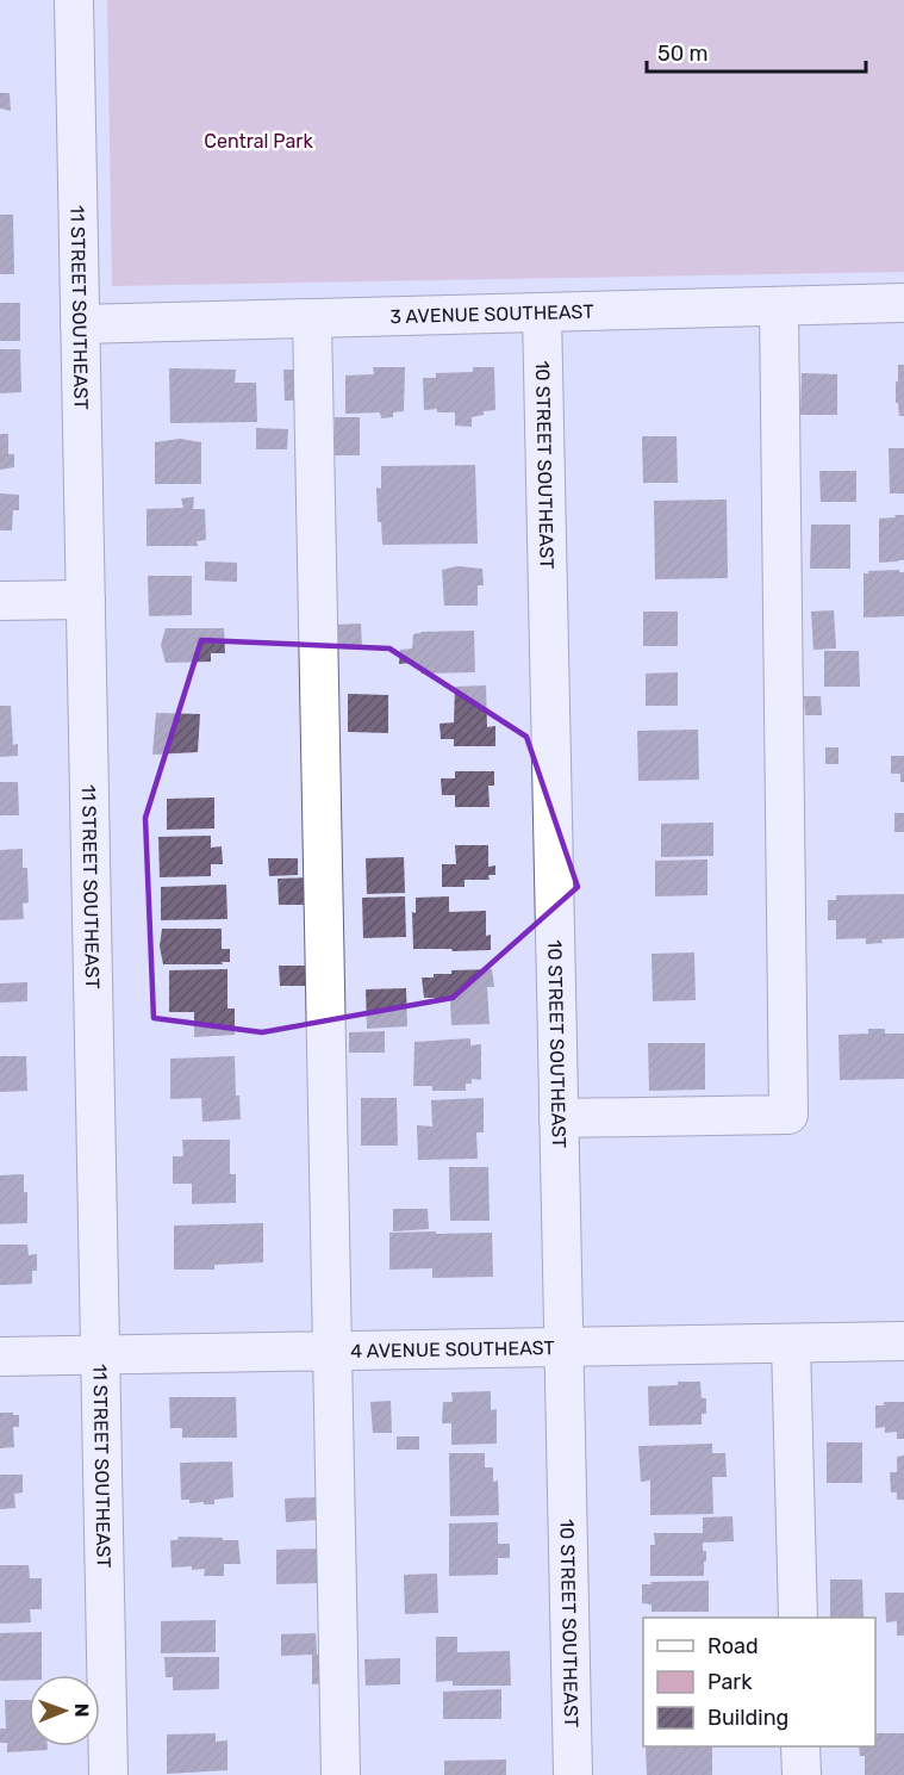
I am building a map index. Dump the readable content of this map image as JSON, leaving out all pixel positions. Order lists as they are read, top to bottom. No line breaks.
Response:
{"streets":{"street":["11 STREET SOUTHEAST","3 AVENUE SOUTHEAST","10 STREET SOUTHEAST","4 AVENUE SOUTHEAST"]},"crossings":[["11 STREET SOUTHEAST","3 AVENUE SOUTHEAST"],["11 STREET SOUTHEAST","4 AVENUE SOUTHEAST"],["3 AVENUE SOUTHEAST","10 STREET SOUTHEAST"],["10 STREET SOUTHEAST","4 AVENUE SOUTHEAST"]],"parks":["Central Park"],"legend":["Road","Park","Building"],"scale_bar":"50 m","north":"right"}
